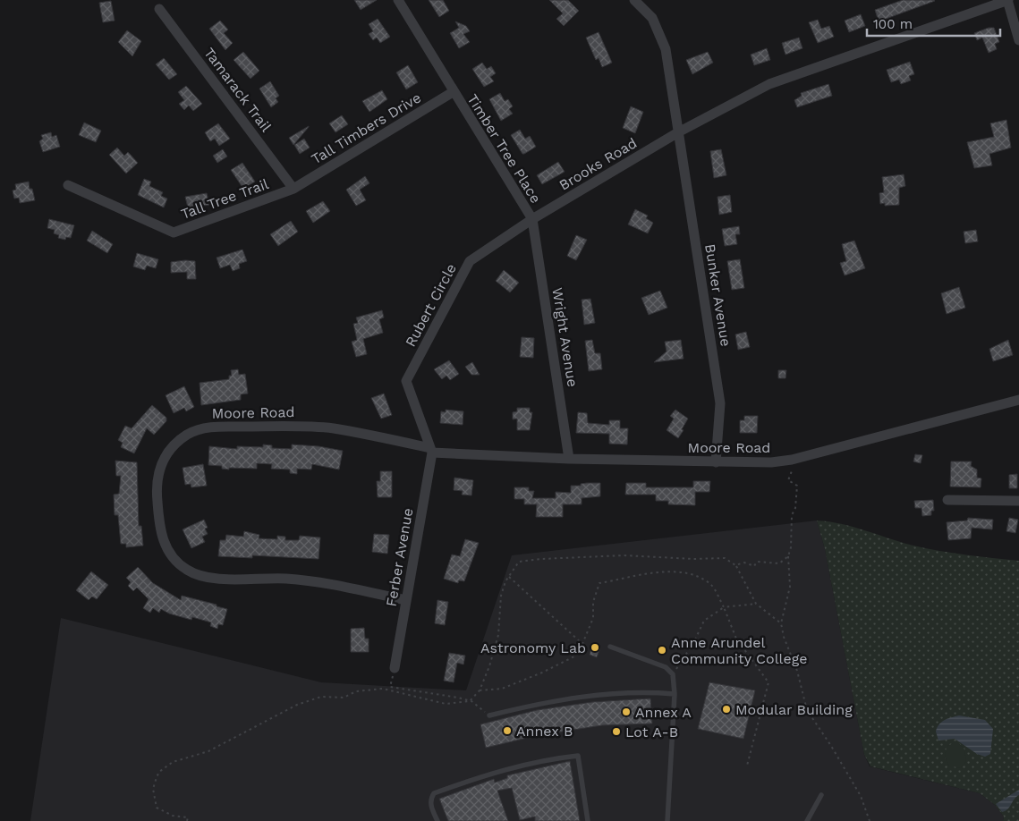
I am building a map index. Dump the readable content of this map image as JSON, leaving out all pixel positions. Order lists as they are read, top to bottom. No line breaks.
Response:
{"streets":{"street":["Tamarack Trail","Tall Timbers Drive","Timber Tree Place","Brooks Road","Tall Tree Trail","Bunker Avenue","Rubert Circle","Wright Avenue","Moore Road","Ferber Avenue"]},"crossings":[["Tamarack Trail","Tall Timbers Drive"],["Tamarack Trail","Tall Tree Trail"],["Tall Timbers Drive","Timber Tree Place"],["Tall Timbers Drive","Tall Tree Trail"],["Timber Tree Place","Brooks Road"],["Timber Tree Place","Rubert Circle"],["Timber Tree Place","Wright Avenue"],["Brooks Road","Bunker Avenue"],["Brooks Road","Rubert Circle"],["Brooks Road","Wright Avenue"],["Bunker Avenue","Moore Road"],["Rubert Circle","Wright Avenue"],["Rubert Circle","Moore Road"],["Rubert Circle","Ferber Avenue"],["Wright Avenue","Moore Road"],["Moore Road","Ferber Avenue"]],"places":["Astronomy Lab","Anne Arundel Community College","Modular Building","Annex A","Annex B","Lot A-B"],"scale_bar":"100 m"}
